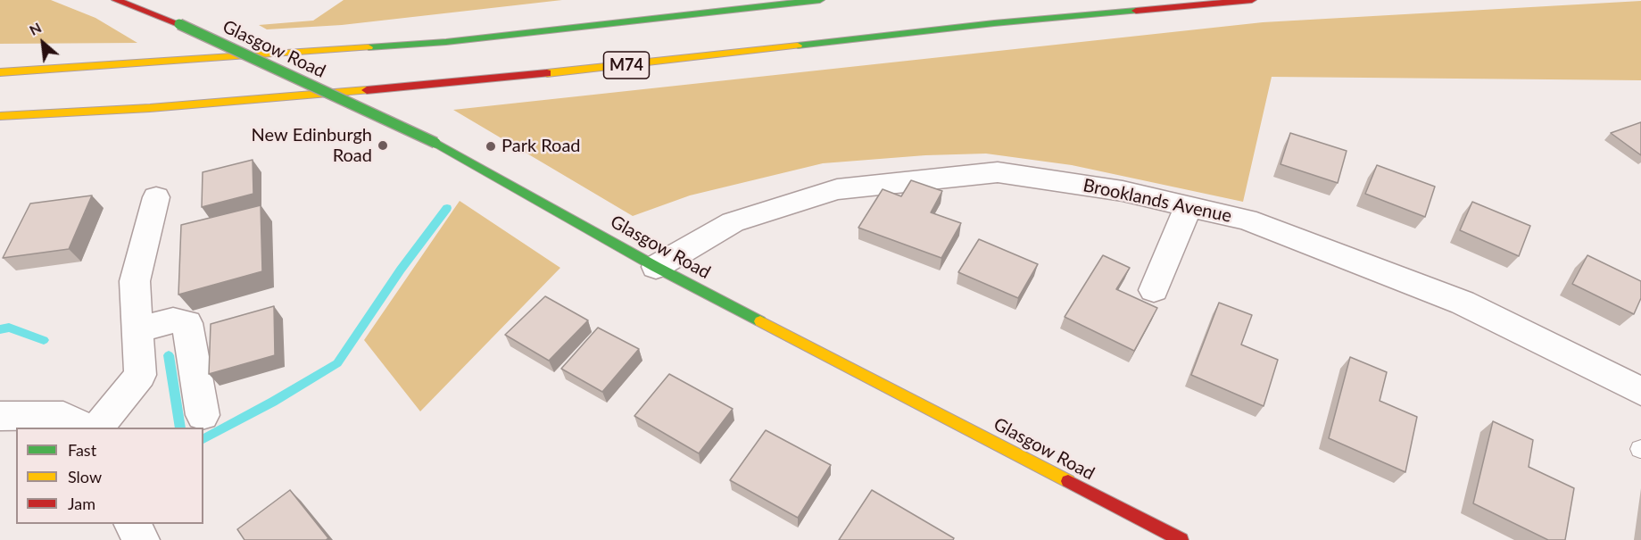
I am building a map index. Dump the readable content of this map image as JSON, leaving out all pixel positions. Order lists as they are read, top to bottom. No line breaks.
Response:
{"streets":{"main road":["Glasgow Road","M74"],"street":["Brooklands Avenue"]},"crossings":[["Glasgow Road","Brooklands Avenue"]],"places":["New Edinburgh Road","Park Road"],"legend":["Fast","Slow","Jam"],"north":"top left"}
